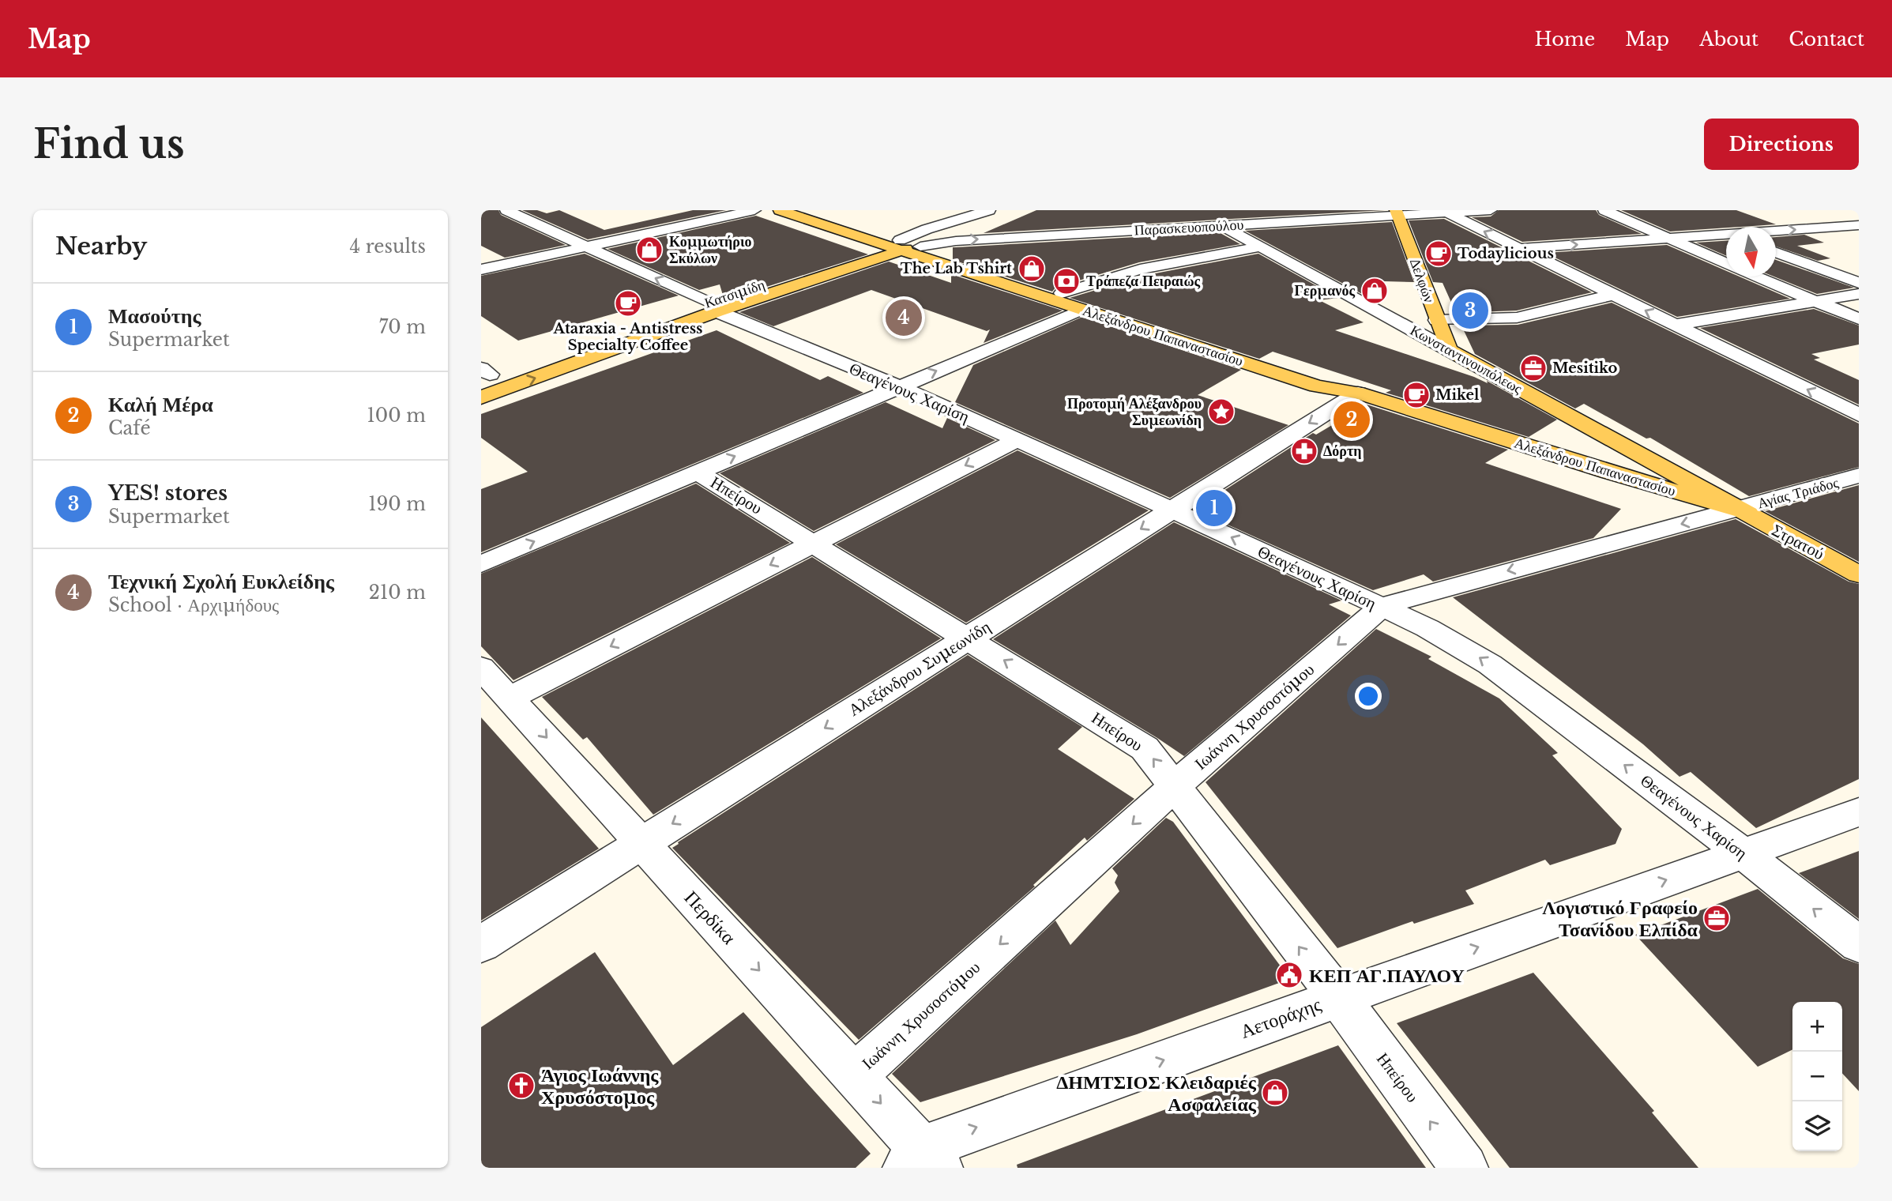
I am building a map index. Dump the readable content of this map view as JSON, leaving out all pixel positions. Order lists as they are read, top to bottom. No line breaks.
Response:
{"streets":{"main road":["Δελφών","Κατσιμίδη","Αλεξάνδρου Παπαναστασίου","Κωνσταντινουπόλεως","Στρατού"],"street":["Παρασκευοπούλου","Θεαγένους Χαρίση","Αγίας Τριάδος","Ηπείρου","Αλεξάνδρου Συμεωνίδη","Ιωάννη Χρυσοστόμου","Περδίκα","Αετοράχης"]},"crossings":[["Παρασκευοπούλου","Δελφών"],["Παρασκευοπούλου","Κατσιμίδη"],["Παρασκευοπούλου","Αλεξάνδρου Παπαναστασίου"],["Παρασκευοπούλου","Κωνσταντινουπόλεως"],["Δελφών","Κωνσταντινουπόλεως"],["Κατσιμίδη","Αλεξάνδρου Παπαναστασίου"],["Κατσιμίδη","Θεαγένους Χαρίση"],["Αλεξάνδρου Παπαναστασίου","Κωνσταντινουπόλεως"],["Αλεξάνδρου Παπαναστασίου","Αγίας Τριάδος"],["Αλεξάνδρου Παπαναστασίου","Στρατού"],["Αλεξάνδρου Παπαναστασίου","Αλεξάνδρου Συμεωνίδη"],["Αλεξάνδρου Παπαναστασίου","Ιωάννη Χρυσοστόμου"],["Κωνσταντινουπόλεως","Αγίας Τριάδος"],["Κωνσταντινουπόλεως","Στρατού"],["Κωνσταντινουπόλεως","Ιωάννη Χρυσοστόμου"],["Θεαγένους Χαρίση","Αλεξάνδρου Συμεωνίδη"],["Θεαγένους Χαρίση","Ιωάννη Χρυσοστόμου"],["Θεαγένους Χαρίση","Αετοράχης"],["Αγίας Τριάδος","Στρατού"],["Αγίας Τριάδος","Ιωάννη Χρυσοστόμου"],["Ηπείρου","Αλεξάνδρου Συμεωνίδη"],["Ηπείρου","Ιωάννη Χρυσοστόμου"],["Ηπείρου","Αετοράχης"],["Στρατού","Ιωάννη Χρυσοστόμου"],["Αλεξάνδρου Συμεωνίδη","Περδίκα"],["Ιωάννη Χρυσοστόμου","Περδίκα"],["Περδίκα","Αετοράχης"]],"one_way":["Θεαγένους Χαρίση","Ηπείρου","Ιωάννη Χρυσοστόμου","Περδίκα","Αετοράχης"],"places":{"shop":["Κομμωτήριο Σκύλων","The Lab Tshirt","Γερμανός","ΔΗΜΤΣΙΟΣ Κλειδαριές Ασφαλείας"],"cafe":["Todaylicious","Ataraxia - Antistress Specialty Coffee","Mikel"],"bank":["Τράπεζα Πειραιώς"],"office":["Mesitiko","Λογιστικό Γραφείο Τσανίδου Ελπίδα"],"place":["Προτομή Αλέξανδρου Συμεωνίδη"],"pharmacy":["Δόρτη"],"public building":["ΚΕΠ ΑΓ.ΠΑΥΛΟΥ"],"church":["Άγιος Ιωάννης Χρυσόστομος"]},"north":"bottom","page":{"header":"Map","nav":["Home","Map","About","Contact"],"buttons":"Directions","title":"Find us","heading":["Nearby","4 results"],"list":[{"mark":"1","name":"Μασούτης","note":"Supermarket","value":"70 m"},{"mark":"2","name":"Καλή Μέρα","note":"Café","value":"100 m"},{"mark":"3","name":"YES! stores","note":"Supermarket","value":"190 m"},{"mark":"4","name":"Τεχνική Σχολή Ευκλείδης","note":"School · Αρχιμήδους","value":"210 m"}],"pins":["3","4","2","1"],"map_buttons":["+","−"]}}
